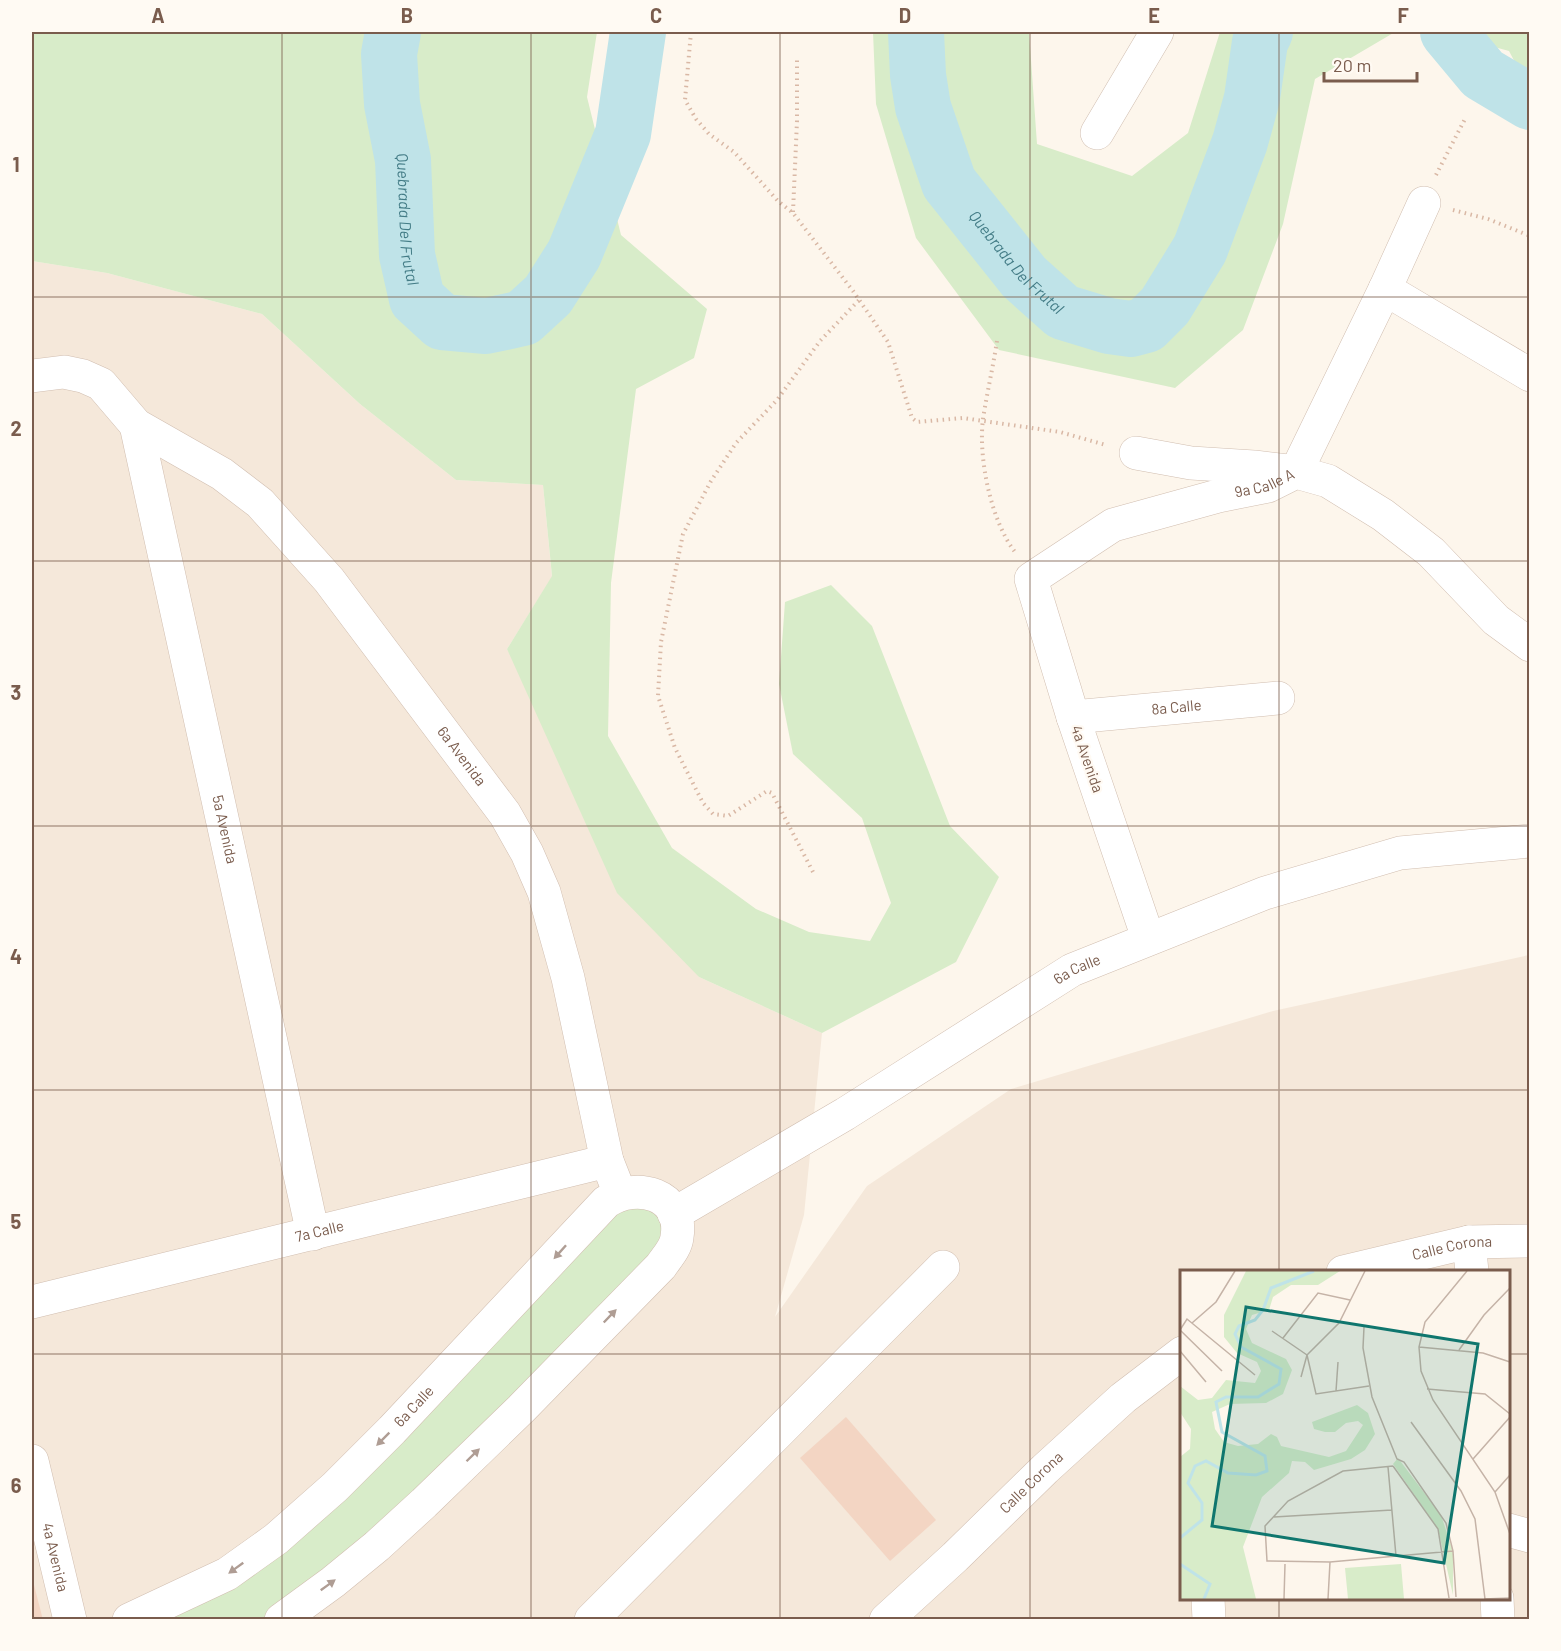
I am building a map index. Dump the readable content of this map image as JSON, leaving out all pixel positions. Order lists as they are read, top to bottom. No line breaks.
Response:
{"streets":{"street":["9a Calle A","8a Calle","6a Avenida","4a Avenida","5a Avenida","6a Calle","7a Calle","Calle Corona"]},"crossings":[["9a Calle A","4a Avenida"],["8a Calle","4a Avenida"],["6a Avenida","5a Avenida"],["6a Avenida","6a Calle"],["6a Avenida","7a Calle"],["4a Avenida","6a Calle"],["5a Avenida","7a Calle"]],"water":["Quebrada Del Frutal"],"scale_bar":"20 m","grid":{"columns":["A","B","C","D","E","F"],"rows":["1","2","3","4","5","6"]}}
